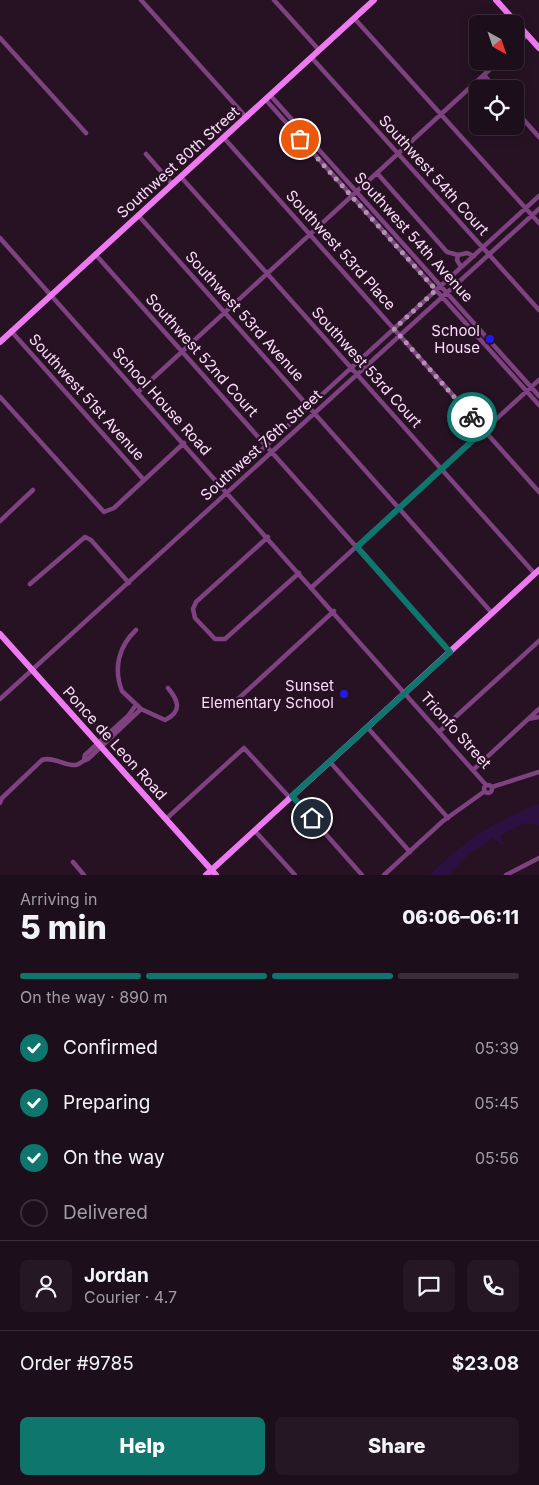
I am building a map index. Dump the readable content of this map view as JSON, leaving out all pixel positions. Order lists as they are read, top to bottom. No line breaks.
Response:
{"streets":{"street":["Southwest 80th Street","Southwest 54th Court","Southwest 54th Avenue","Southwest 53rd Place","Southwest 53rd Avenue","Southwest 52nd Court","Southwest 53rd Court","Southwest 51st Avenue","School House Road","Southwest 76th Street","Trionfo Street","Ponce de Leon Road"]},"crossings":[["Southwest 80th Street","Southwest 54th Court"],["Southwest 80th Street","Southwest 54th Avenue"],["Southwest 80th Street","Southwest 53rd Place"],["Southwest 80th Street","Southwest 53rd Avenue"],["Southwest 80th Street","Southwest 52nd Court"],["Southwest 80th Street","Southwest 53rd Court"],["Southwest 80th Street","Southwest 51st Avenue"],["Southwest 80th Street","School House Road"],["Southwest 54th Court","Southwest 76th Street"],["Southwest 54th Avenue","Southwest 76th Street"],["Southwest 53rd Place","Southwest 76th Street"],["Southwest 53rd Avenue","Southwest 76th Street"],["Southwest 52nd Court","Southwest 76th Street"],["Southwest 53rd Court","Southwest 76th Street"],["School House Road","Southwest 76th Street"],["School House Road","Trionfo Street"],["Southwest 76th Street","Ponce de Leon Road"]],"places":["School House","Sunset Elementary School"],"north":"bottom right","page":{"heading":["5 min","Arriving in","06:06–06:11"],"panel":["Jordan","Courier · 4.7","Order #9785","$23.08"],"bar":"On the way · 890 m","list":[["Confirmed","05:39"],["Preparing","05:45"],["On the way","05:56"],"Delivered"],"buttons":["Help","Share"]}}
